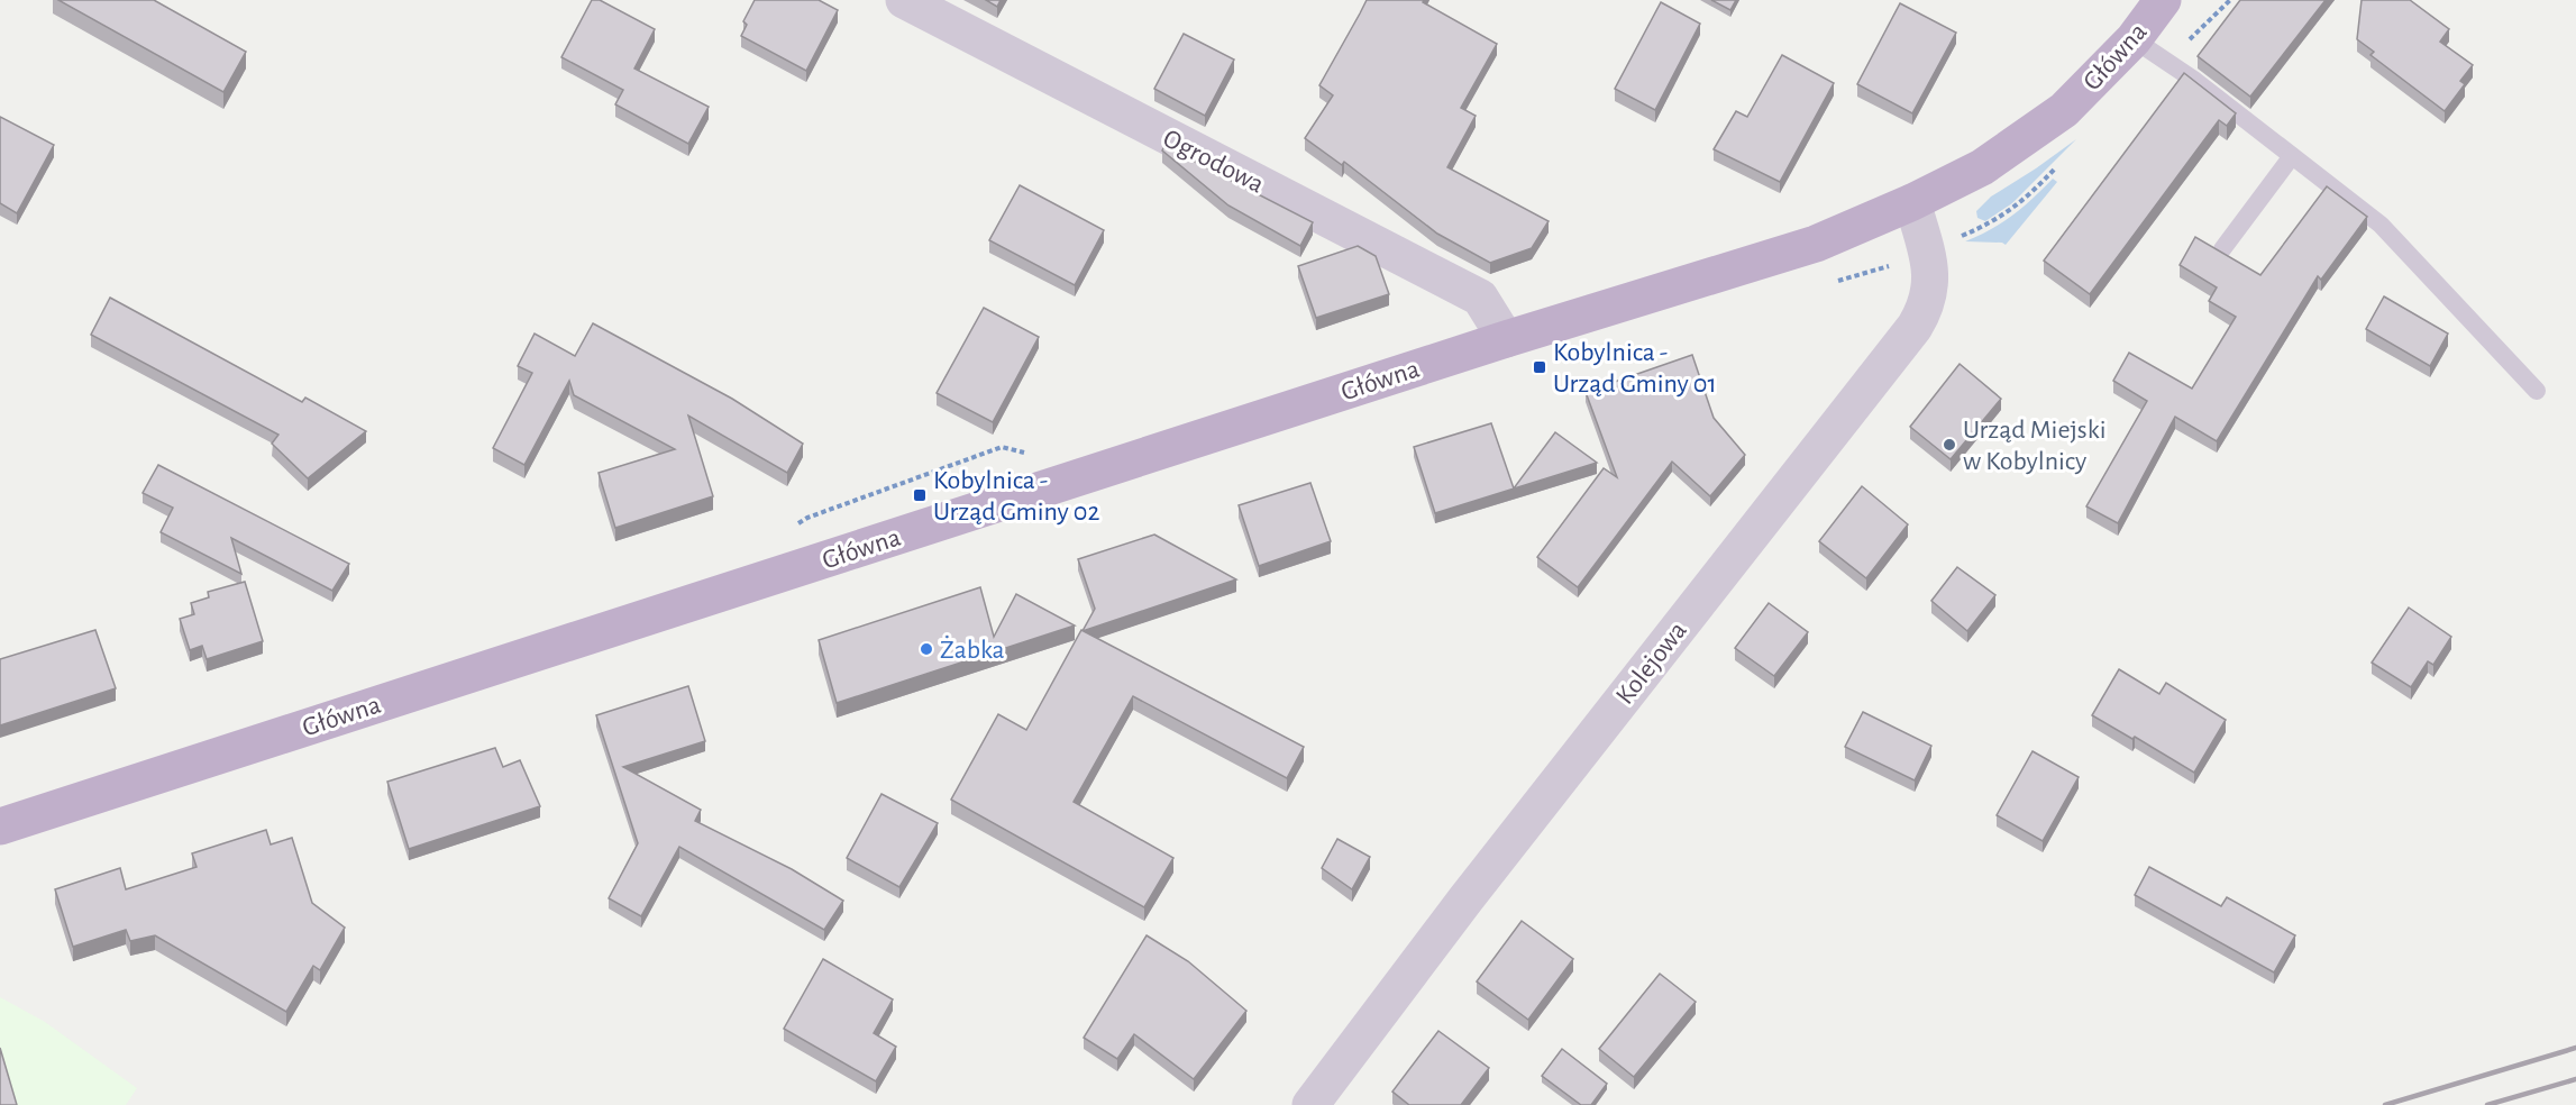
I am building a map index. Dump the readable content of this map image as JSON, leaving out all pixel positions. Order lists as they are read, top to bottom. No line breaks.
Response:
{"streets":{"main road":["Główna"],"street":["Ogrodowa","Kolejowa"]},"crossings":[["Główna","Ogrodowa"],["Główna","Kolejowa"]],"places":{"transit":["Kobylnica - Urząd Gminy 01","Kobylnica - Urząd Gminy 02"],"other":["Urząd Miejski w Kobylnicy","Żabka"]}}
